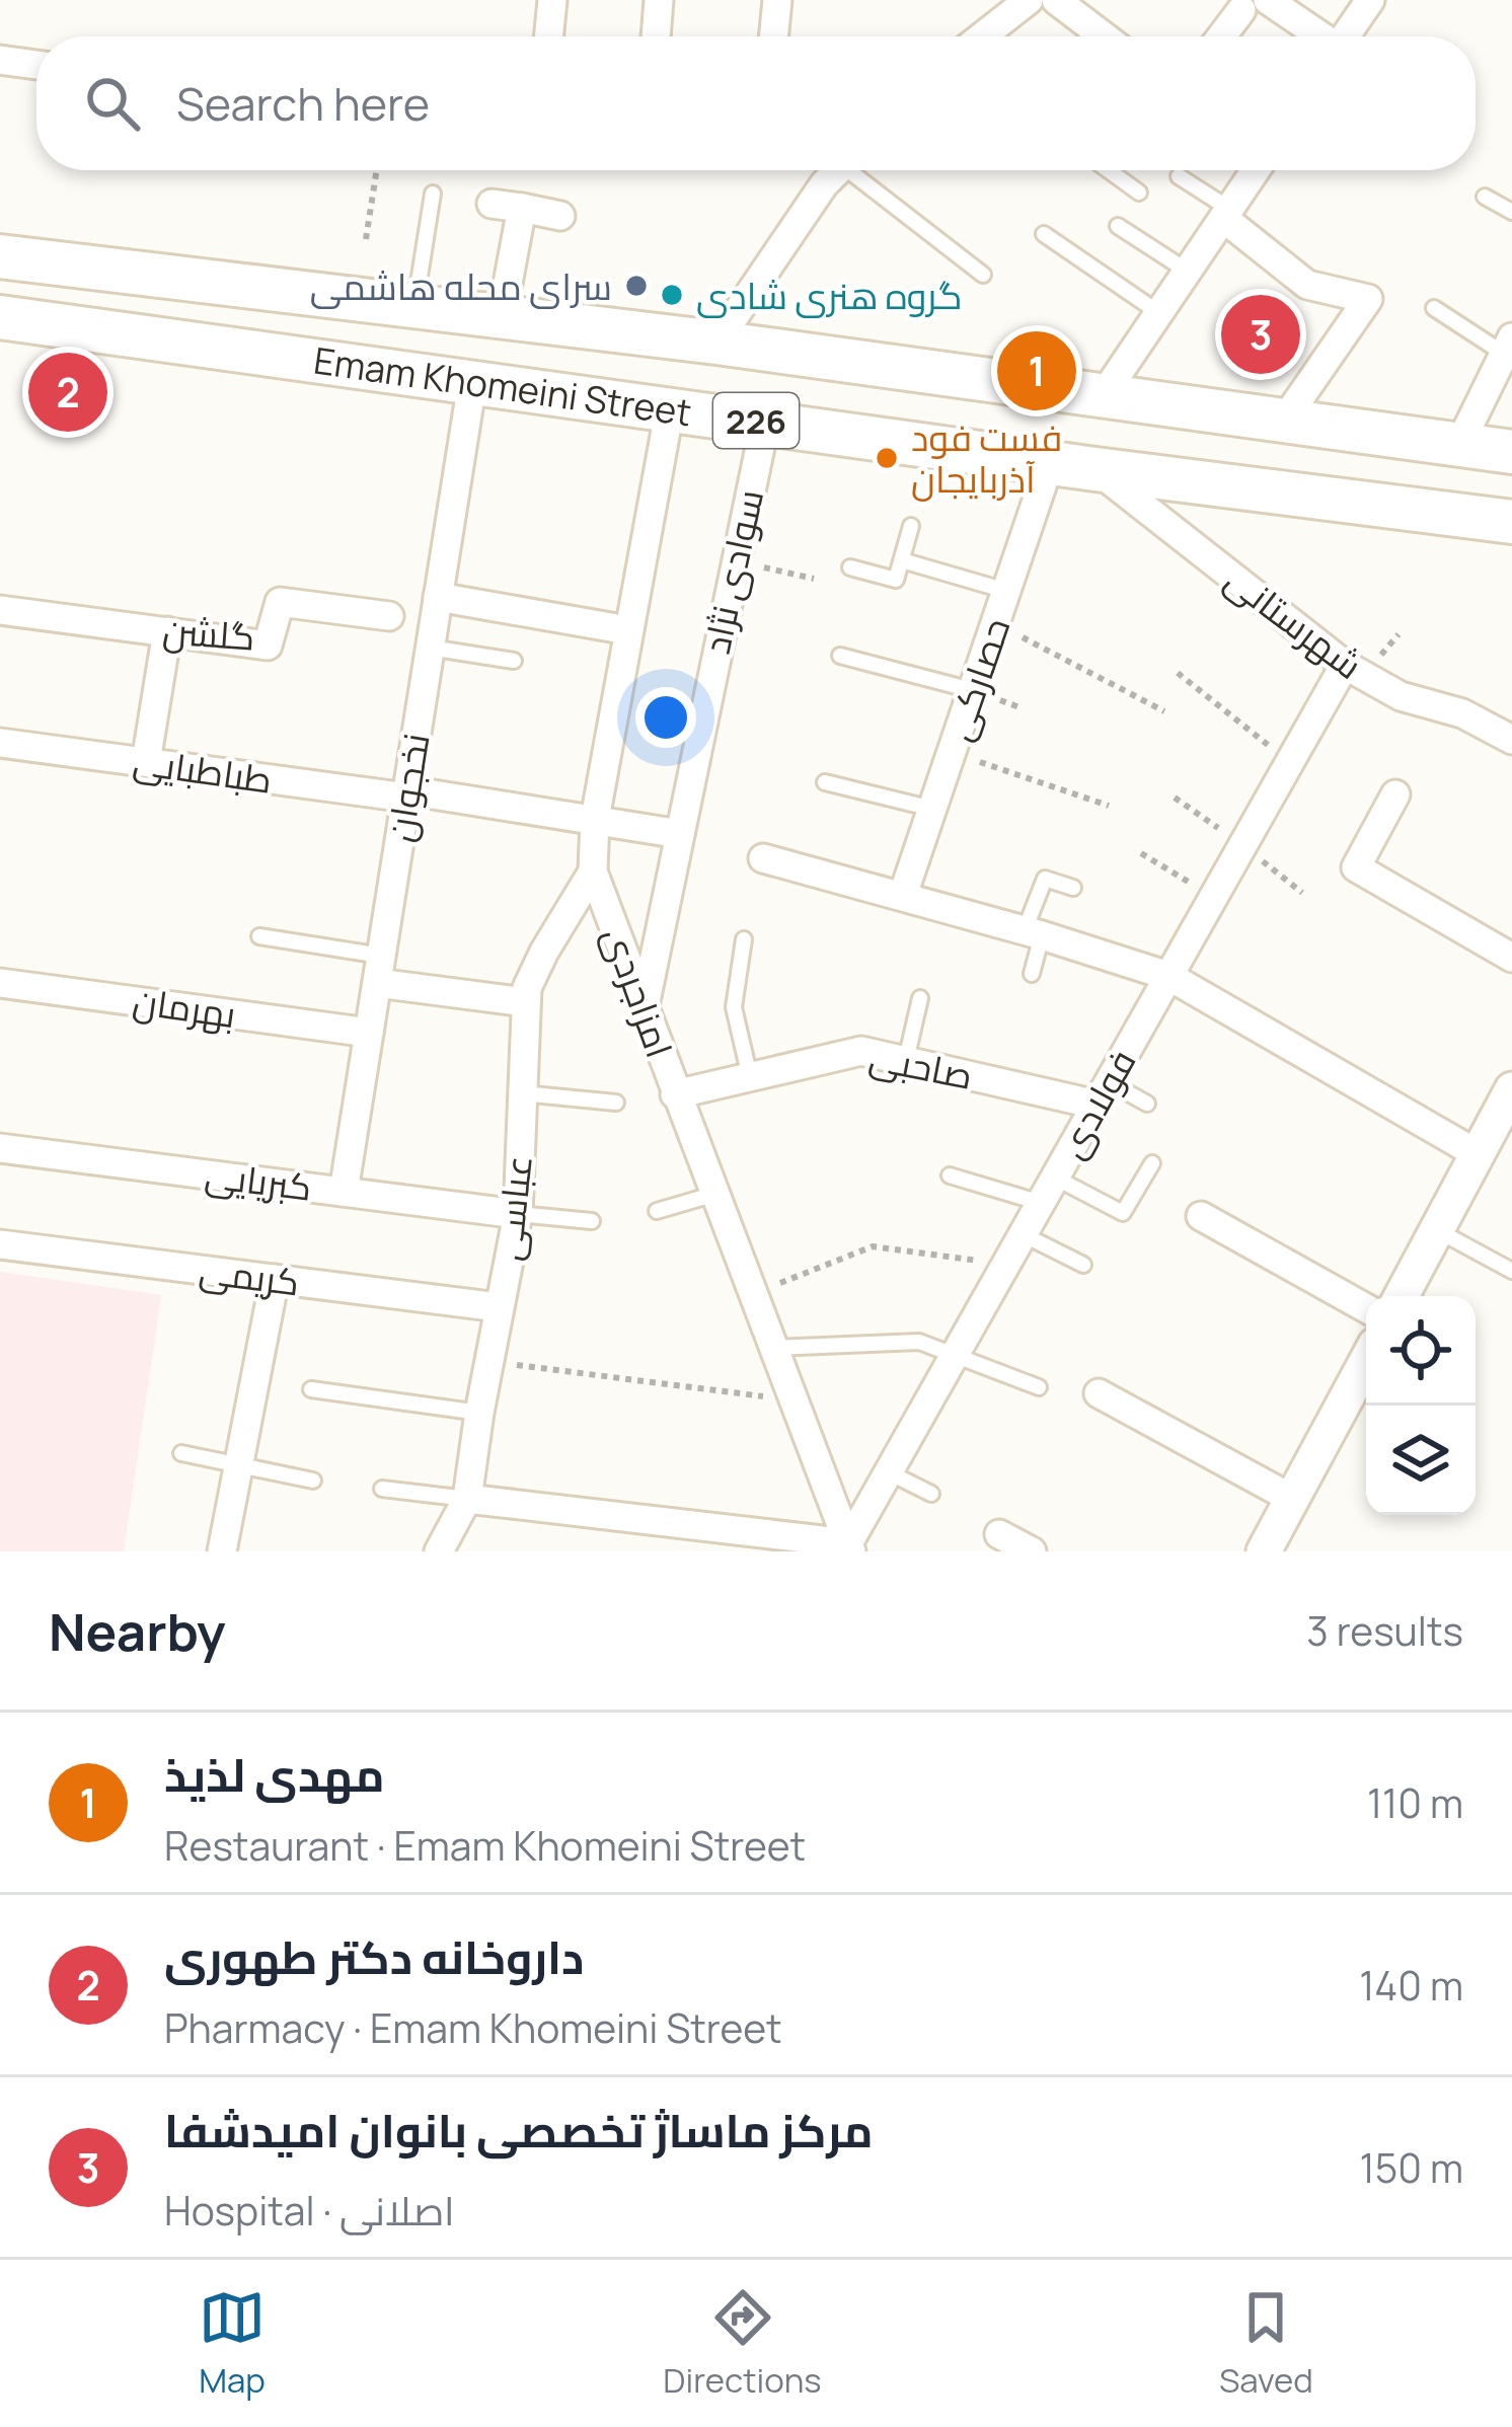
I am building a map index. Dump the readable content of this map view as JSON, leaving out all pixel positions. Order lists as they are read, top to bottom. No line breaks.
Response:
{"streets":{"main road":["Emam Khomeini Street","226"],"street":["سوادی نژاد","شهرستانی","گلشن","حصارکی","طباطبایی","نخجوان","امزاجردی","بهرمان","صاحبی","فولادی","کبریایی","عباسی","کریمی"]},"crossings":[["Emam Khomeini Street","سوادی نژاد"],["Emam Khomeini Street","شهرستانی"],["Emam Khomeini Street","حصارکی"],["Emam Khomeini Street","نخجوان"],["Emam Khomeini Street","امزاجردی"],["سوادی نژاد","طباطبایی"],["سوادی نژاد","امزاجردی"],["شهرستانی","فولادی"],["طباطبایی","نخجوان"],["طباطبایی","امزاجردی"],["نخجوان","بهرمان"],["نخجوان","کبریایی"],["امزاجردی","صاحبی"],["امزاجردی","فولادی"],["امزاجردی","عباسی"],["صاحبی","فولادی"],["کبریایی","عباسی"],["عباسی","کریمی"]],"places":["سرای محله هاشمی","گروه هنری شادی","فست فود آذربایجان"],"page":{"search":"Search here","pins":["3","1","2"],"heading":["Nearby","3 results"],"list":[{"mark":"1","name":"مهدی لذیذ","note":"Restaurant · Emam Khomeini Street","value":"110 m"},{"mark":"2","name":"داروخانه دکتر طهوری","note":"Pharmacy · Emam Khomeini Street","value":"140 m"},{"mark":"3","name":"مرکز ماساژ تخصصی بانوان امیدشفا","note":"Hospital · اصلانی","value":"150 m"}],"nav":["Map","Directions","Saved"]}}
